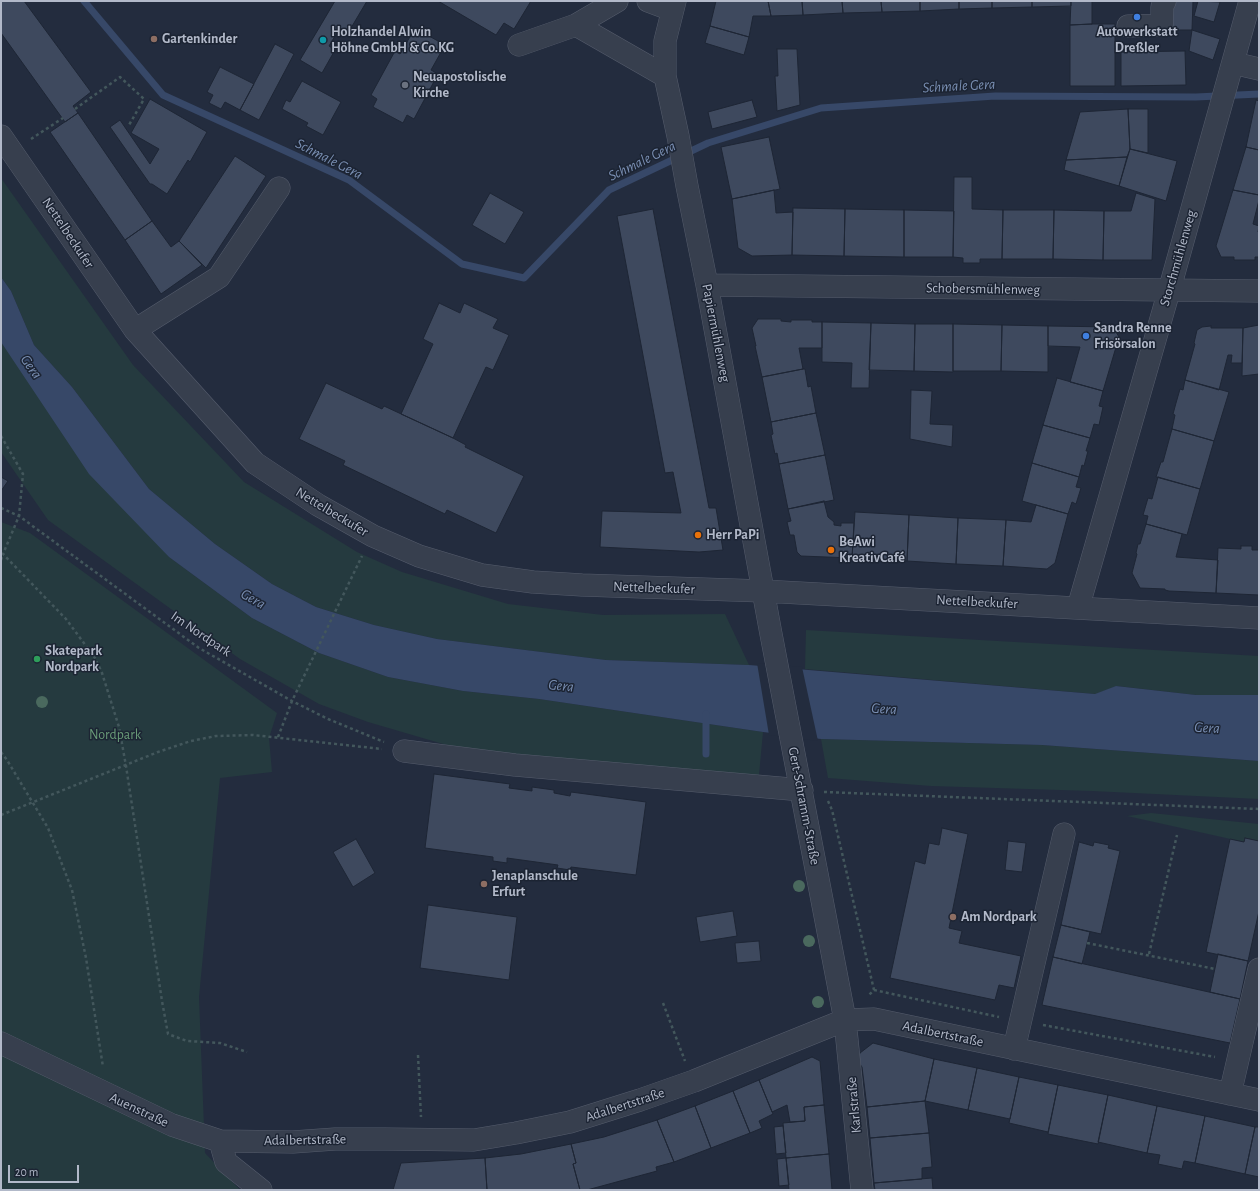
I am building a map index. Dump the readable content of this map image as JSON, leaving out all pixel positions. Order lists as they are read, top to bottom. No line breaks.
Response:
{"streets":{"street":["Nettelbeckufer","Storchmühlenweg","Schobersmühlenweg","Papiermühlenweg","Gert-Schramm-Straße","Adalbertstraße","Karlstraße","Auenstraße"],"path":["Im Nordpark"]},"crossings":[["Nettelbeckufer","Storchmühlenweg"],["Nettelbeckufer","Papiermühlenweg"],["Nettelbeckufer","Gert-Schramm-Straße"],["Storchmühlenweg","Schobersmühlenweg"],["Schobersmühlenweg","Papiermühlenweg"],["Papiermühlenweg","Gert-Schramm-Straße"],["Gert-Schramm-Straße","Adalbertstraße"],["Gert-Schramm-Straße","Karlstraße"],["Adalbertstraße","Karlstraße"],["Adalbertstraße","Auenstraße"]],"water":["Schmale Gera","Gera"],"parks":["Nordpark"],"places":["Autowerkstatt Dreßler","Gartenkinder","Holzhandel Alwin Höhne GmbH & Co.KG","Neuapostolische Kirche","Sandra Renne Frisörsalon","Herr PaPi","BeAwi KreativCafé","Skatepark Nordpark","Jenaplanschule Erfurt","Am Nordpark"],"scale_bar":"20 m"}
